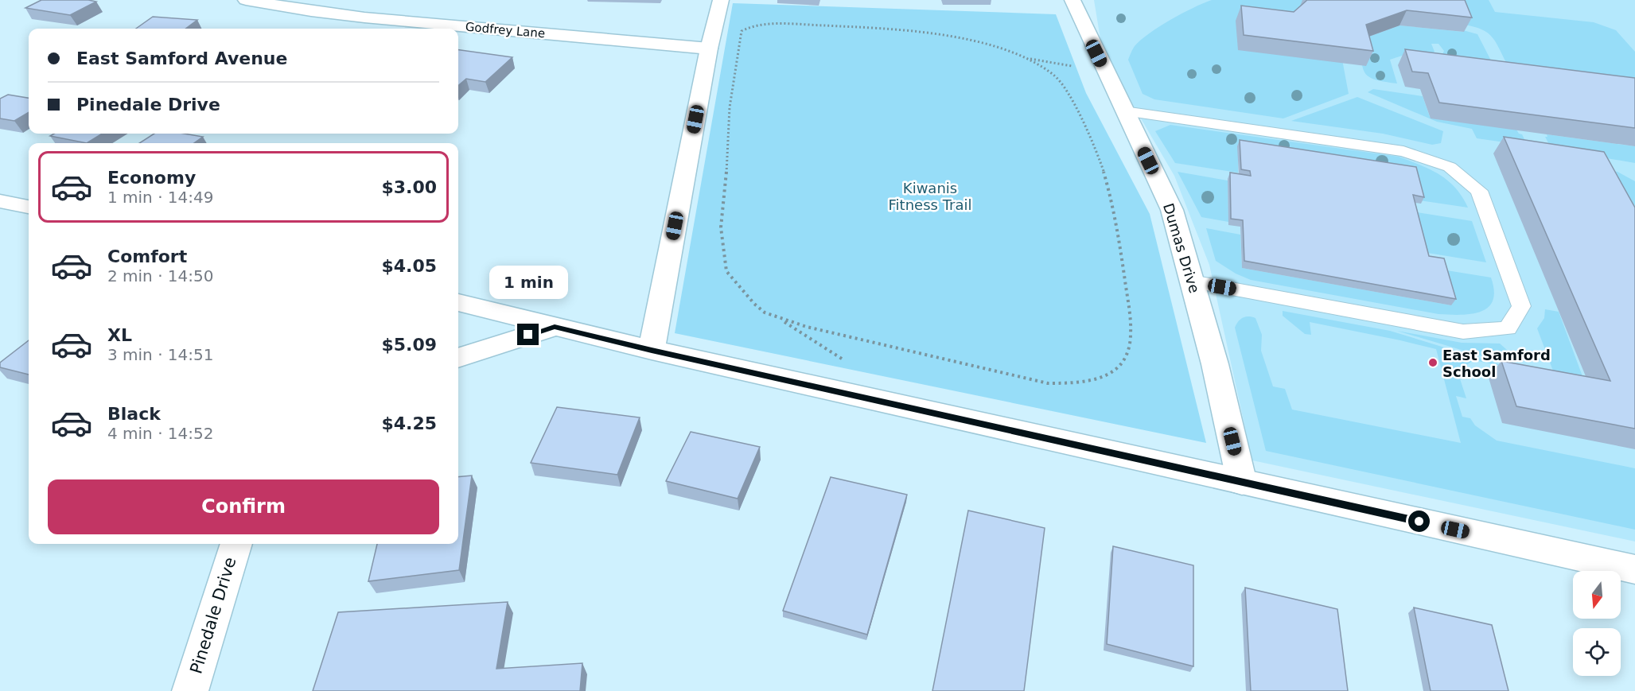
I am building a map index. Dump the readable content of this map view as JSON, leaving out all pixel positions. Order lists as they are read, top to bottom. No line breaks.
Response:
{"streets":{"street":["Godfrey Lane","Dumas Drive","Pinedale Drive"]},"parks":["Kiwanis Fitness Trail"],"places":["East Samford School"],"north":"bottom","page":{"banner":["East Samford Avenue","Pinedale Drive"],"list":[{"name":"Economy","note":"1 min · 14:49","value":"$3.00"},{"name":"Comfort","note":"2 min · 14:50","value":"$4.05"},{"name":"XL","note":"3 min · 14:51","value":"$5.09"},{"name":"Black","note":"4 min · 14:52","value":"$4.25"}],"bubble":"1 min","buttons":"Confirm"}}
